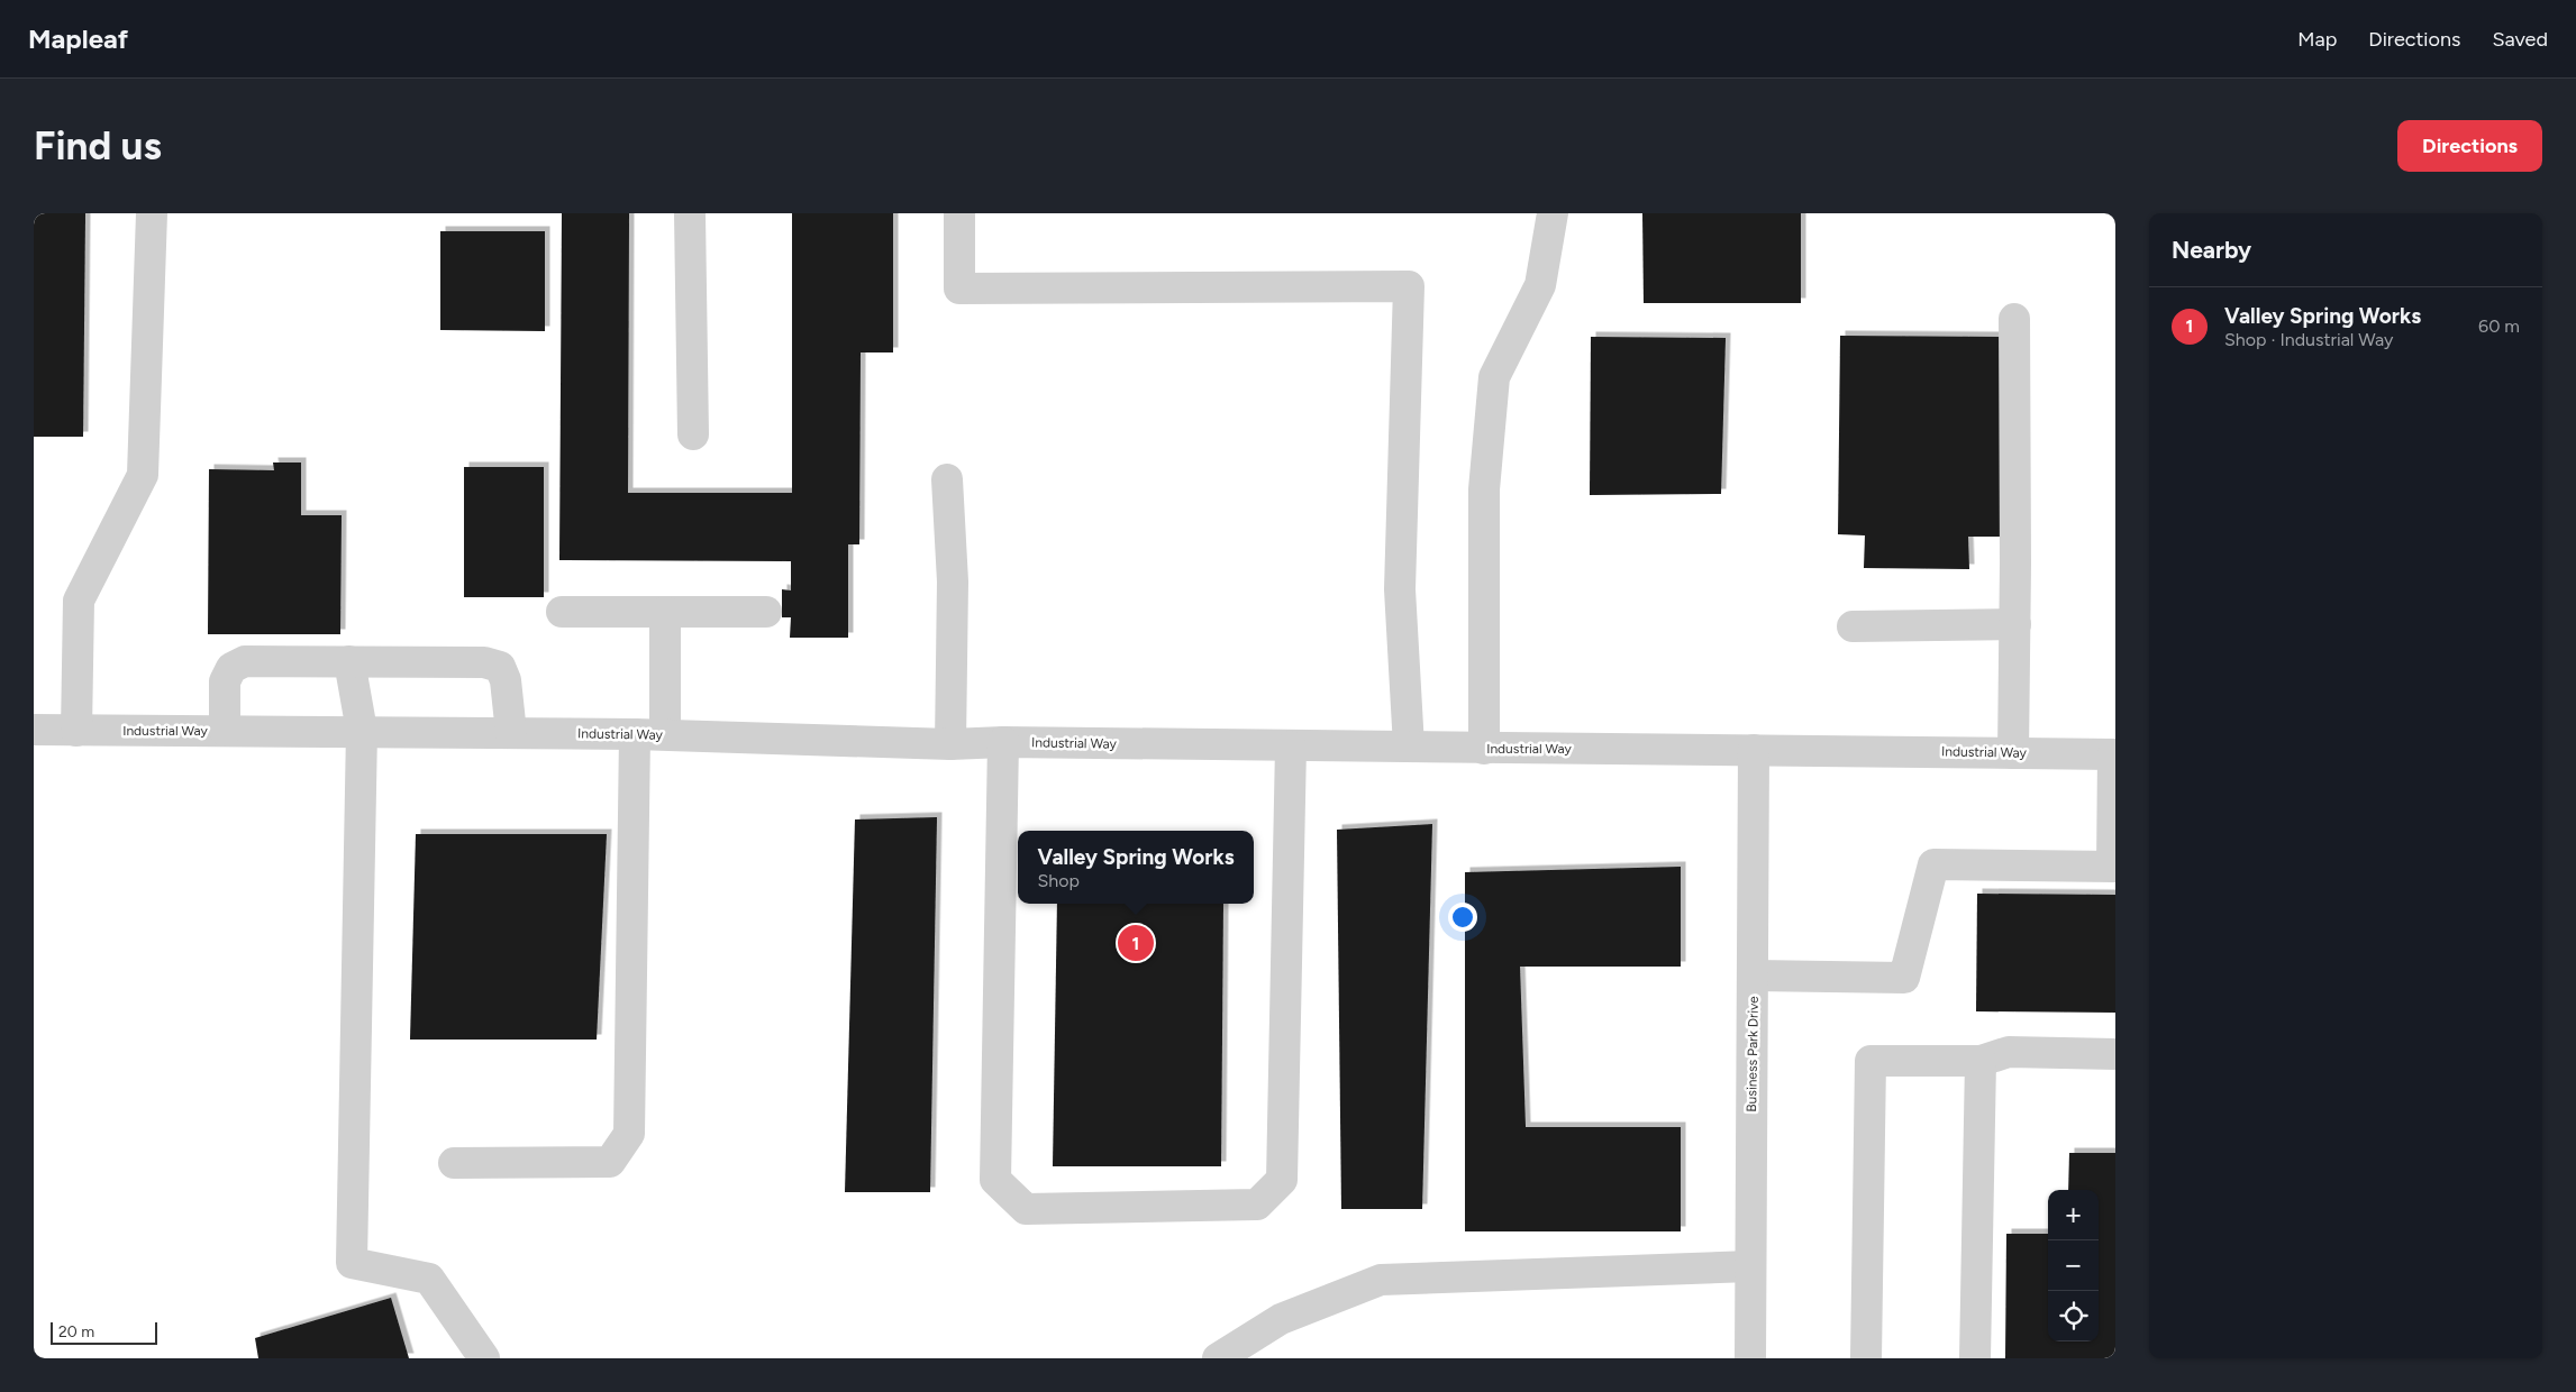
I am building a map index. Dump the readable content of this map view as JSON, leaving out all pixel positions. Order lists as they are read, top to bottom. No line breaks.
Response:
{"streets":{"street":["Industrial Way","Business Park Drive"]},"crossings":[["Industrial Way","Business Park Drive"]],"scale_bar":"20 m","page":{"header":"Mapleaf","nav":["Map","Directions","Saved"],"buttons":"Directions","title":"Find us","heading":"Nearby","list":[{"mark":"1","name":"Valley Spring Works","note":"Shop · Industrial Way","value":"60 m"}],"popup":["Valley Spring Works","Shop"],"pins":"1","map_buttons":["+","−"],"scale":"20 m"}}
